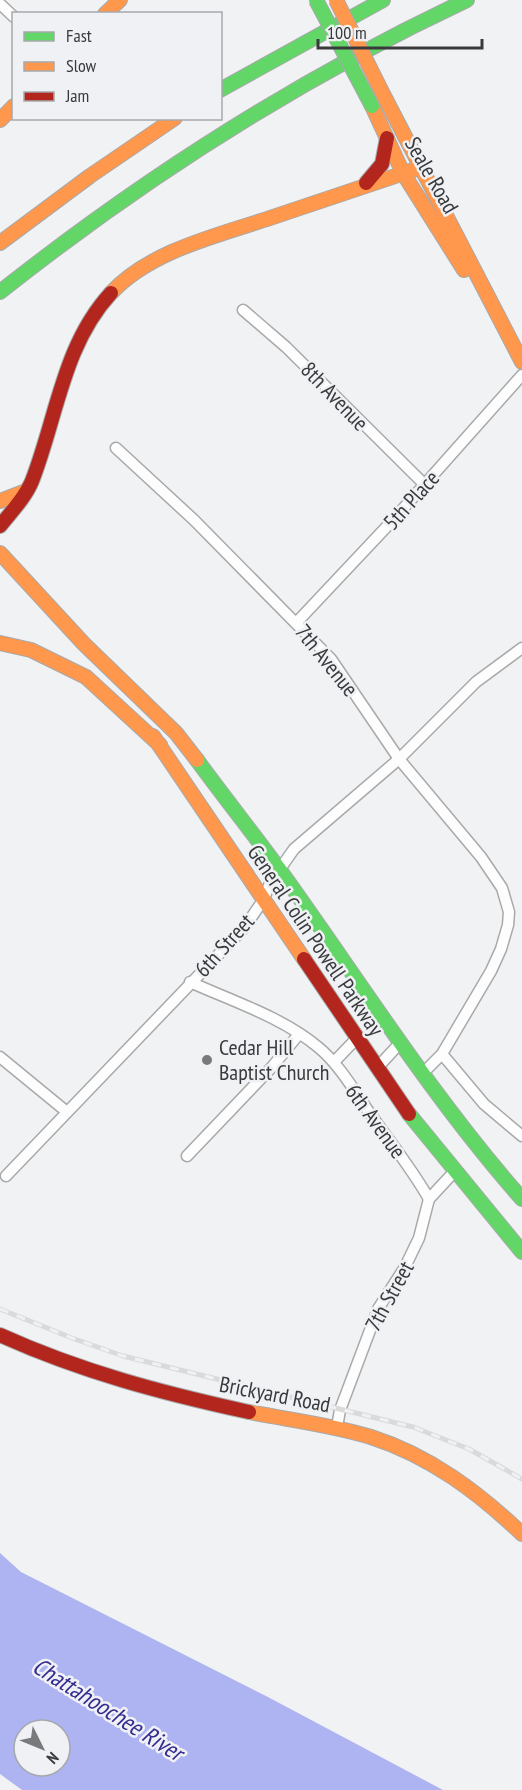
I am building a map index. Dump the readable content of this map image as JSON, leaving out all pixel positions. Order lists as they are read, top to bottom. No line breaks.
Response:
{"streets":{"main road":["Seale Road","General Colin Powell Parkway","Brickyard Road"],"street":["8th Avenue","5th Place","7th Avenue","6th Street","6th Avenue","7th Street"]},"crossings":[["8th Avenue","5th Place"],["5th Place","7th Avenue"],["7th Avenue","6th Street"],["General Colin Powell Parkway","6th Street"],["General Colin Powell Parkway","7th Street"],["6th Street","6th Avenue"],["6th Avenue","7th Street"],["7th Street","Brickyard Road"]],"water":["Chattahoochee River"],"places":["Cedar Hill Baptist Church"],"legend":["Fast","Slow","Jam"],"scale_bar":"100 m","north":"bottom right"}
